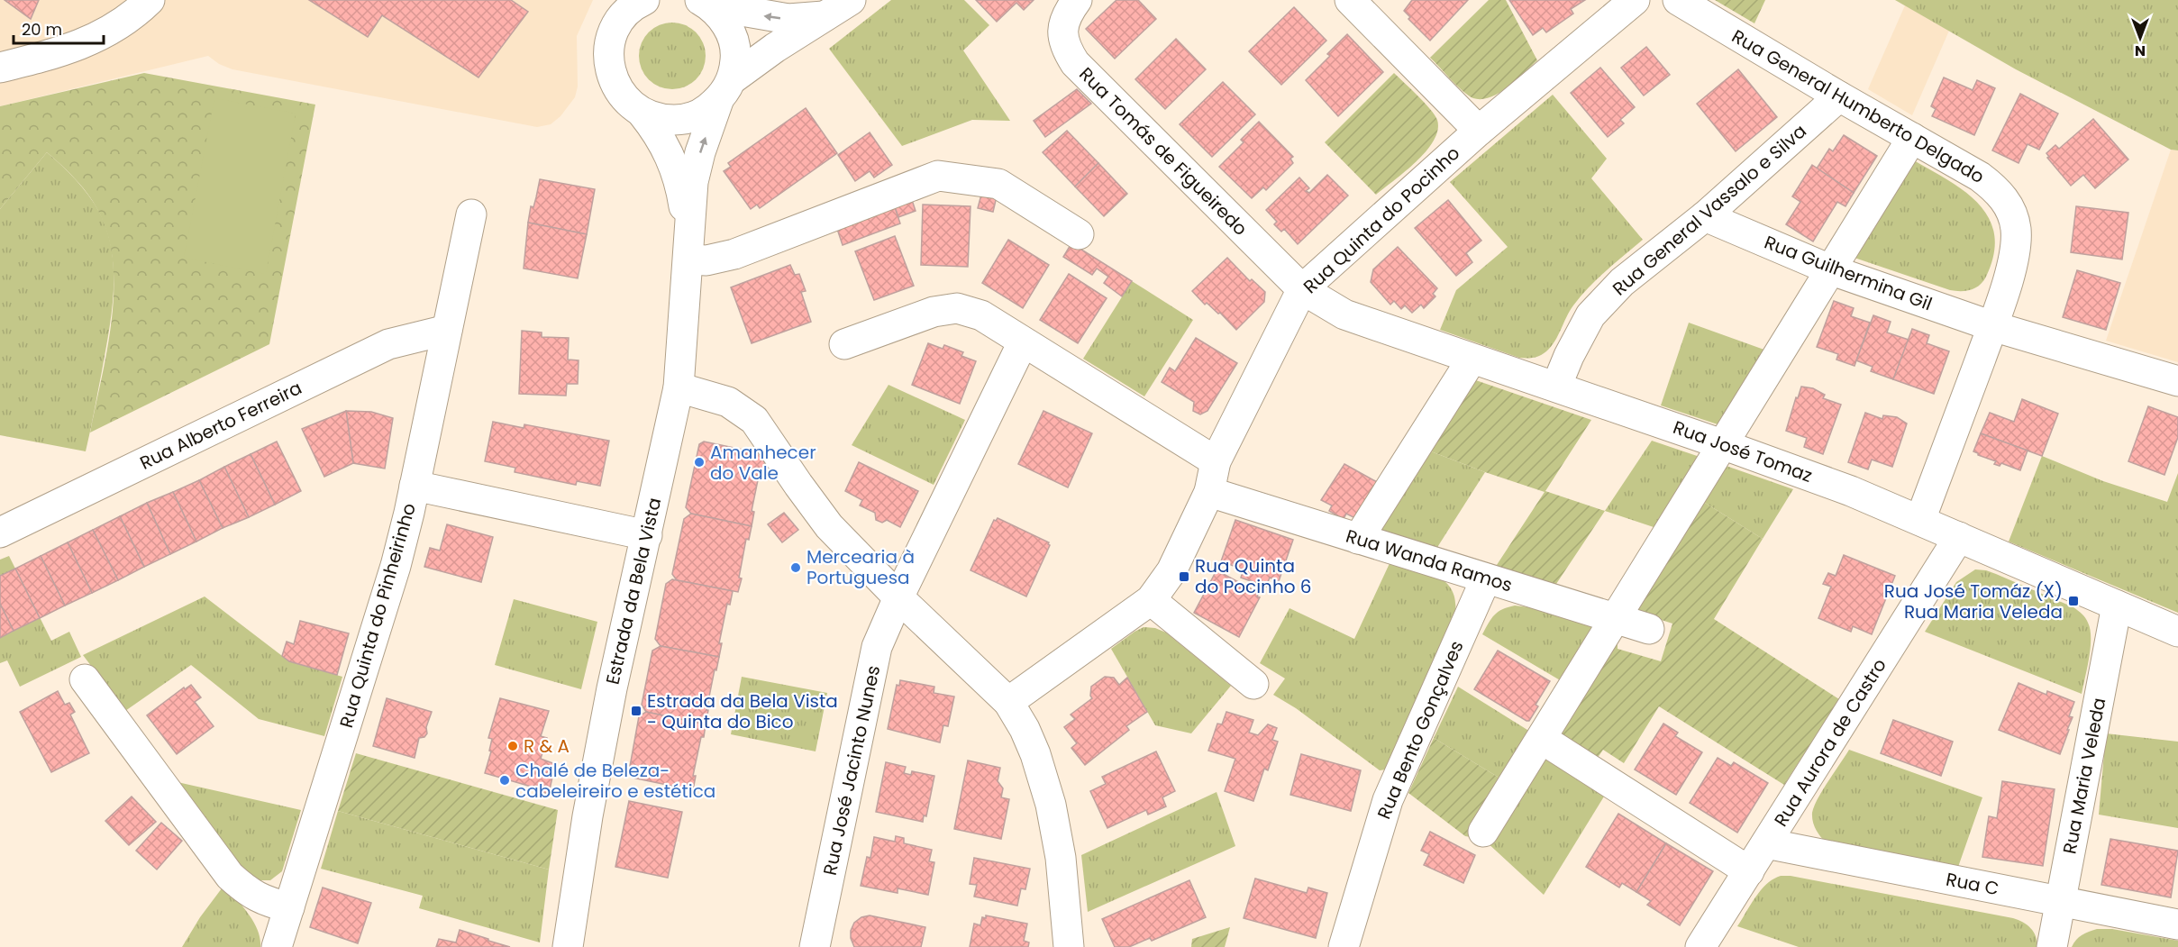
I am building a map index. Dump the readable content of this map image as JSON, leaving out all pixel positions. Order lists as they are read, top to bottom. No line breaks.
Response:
{"streets":{"street":["Rua General Humberto Delgado","Rua Tomás de Figueiredo","Rua General Vassalo e Silva","Rua Quinta do Pocinho","Rua Guilhermina Gil","Rua Alberto Ferreira","Rua José Tomaz","Rua Wanda Ramos","Estrada da Bela Vista","Rua Quinta do Pinheirinho","Rua Bento Gonçalves","Rua Aurora de Castro","Rua José Jacinto Nunes","Rua Maria Veleda","Rua C"]},"crossings":[["Rua General Humberto Delgado","Rua General Vassalo e Silva"],["Rua General Humberto Delgado","Rua Guilhermina Gil"],["Rua General Humberto Delgado","Rua José Tomaz"],["Rua Tomás de Figueiredo","Rua Quinta do Pocinho"],["Rua Tomás de Figueiredo","Rua José Tomaz"],["Rua General Vassalo e Silva","Rua Guilhermina Gil"],["Rua General Vassalo e Silva","Rua José Tomaz"],["Rua Quinta do Pocinho","Rua José Tomaz"],["Rua Quinta do Pocinho","Rua Wanda Ramos"],["Rua Alberto Ferreira","Rua Quinta do Pinheirinho"],["Rua José Tomaz","Rua Aurora de Castro"],["Rua José Tomaz","Rua Maria Veleda"],["Rua Wanda Ramos","Rua Bento Gonçalves"],["Rua Aurora de Castro","Rua C"],["Rua Maria Veleda","Rua C"]],"places":{"other":["Amanhecer do Vale","Mercearia à Portuguesa","R & A","Chalé de Beleza- cabeleireiro e estética"],"transit":["Rua Quinta do Pocinho 6","Rua José Tomáz (X) Rua Maria Veleda","Estrada da Bela Vista - Quinta do Bico"]},"scale_bar":"20 m","north":"bottom"}
